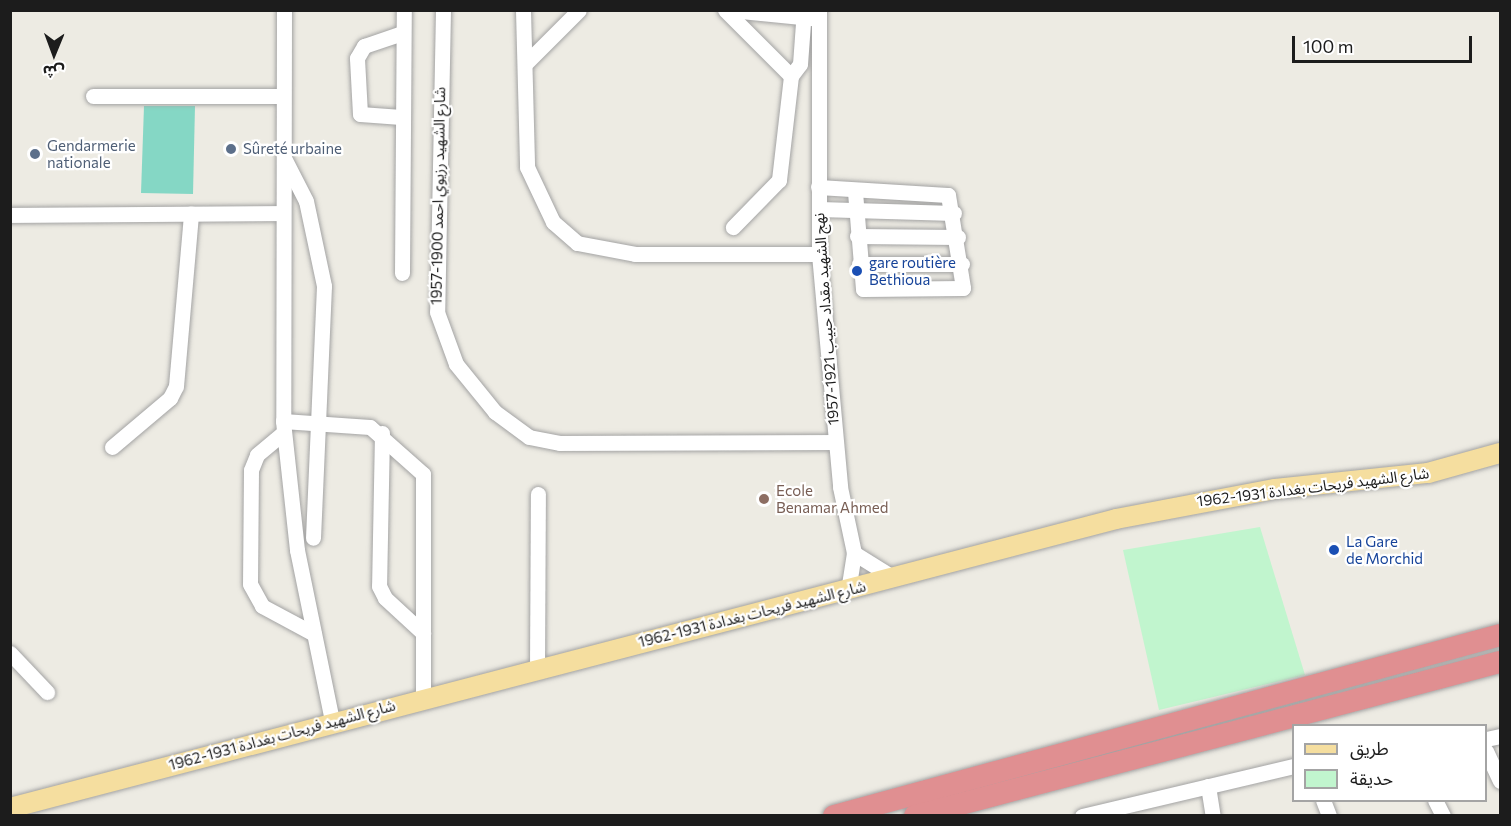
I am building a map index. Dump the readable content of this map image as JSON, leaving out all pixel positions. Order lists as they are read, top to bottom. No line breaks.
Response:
{"streets":{"main road":["شارع الشهيد فريحات بغدادة 1931-1962"],"street":["شارع الشهيد رزيوي احمد 1900-1957","نهج الشهيد مقداد حبيب 1921-1957"]},"crossings":[["شارع الشهيد رزيوي احمد 1900-1957","نهج الشهيد مقداد حبيب 1921-1957"],["نهج الشهيد مقداد حبيب 1921-1957","شارع الشهيد فريحات بغدادة 1931-1962"]],"places":["Sûreté urbaine","Gendarmerie nationale","gare routière Bethioua","Ecole Benamar Ahmed","La Gare de Morchid"],"legend":["طريق","حديقة"],"scale_bar":"100 m","north":"bottom"}
